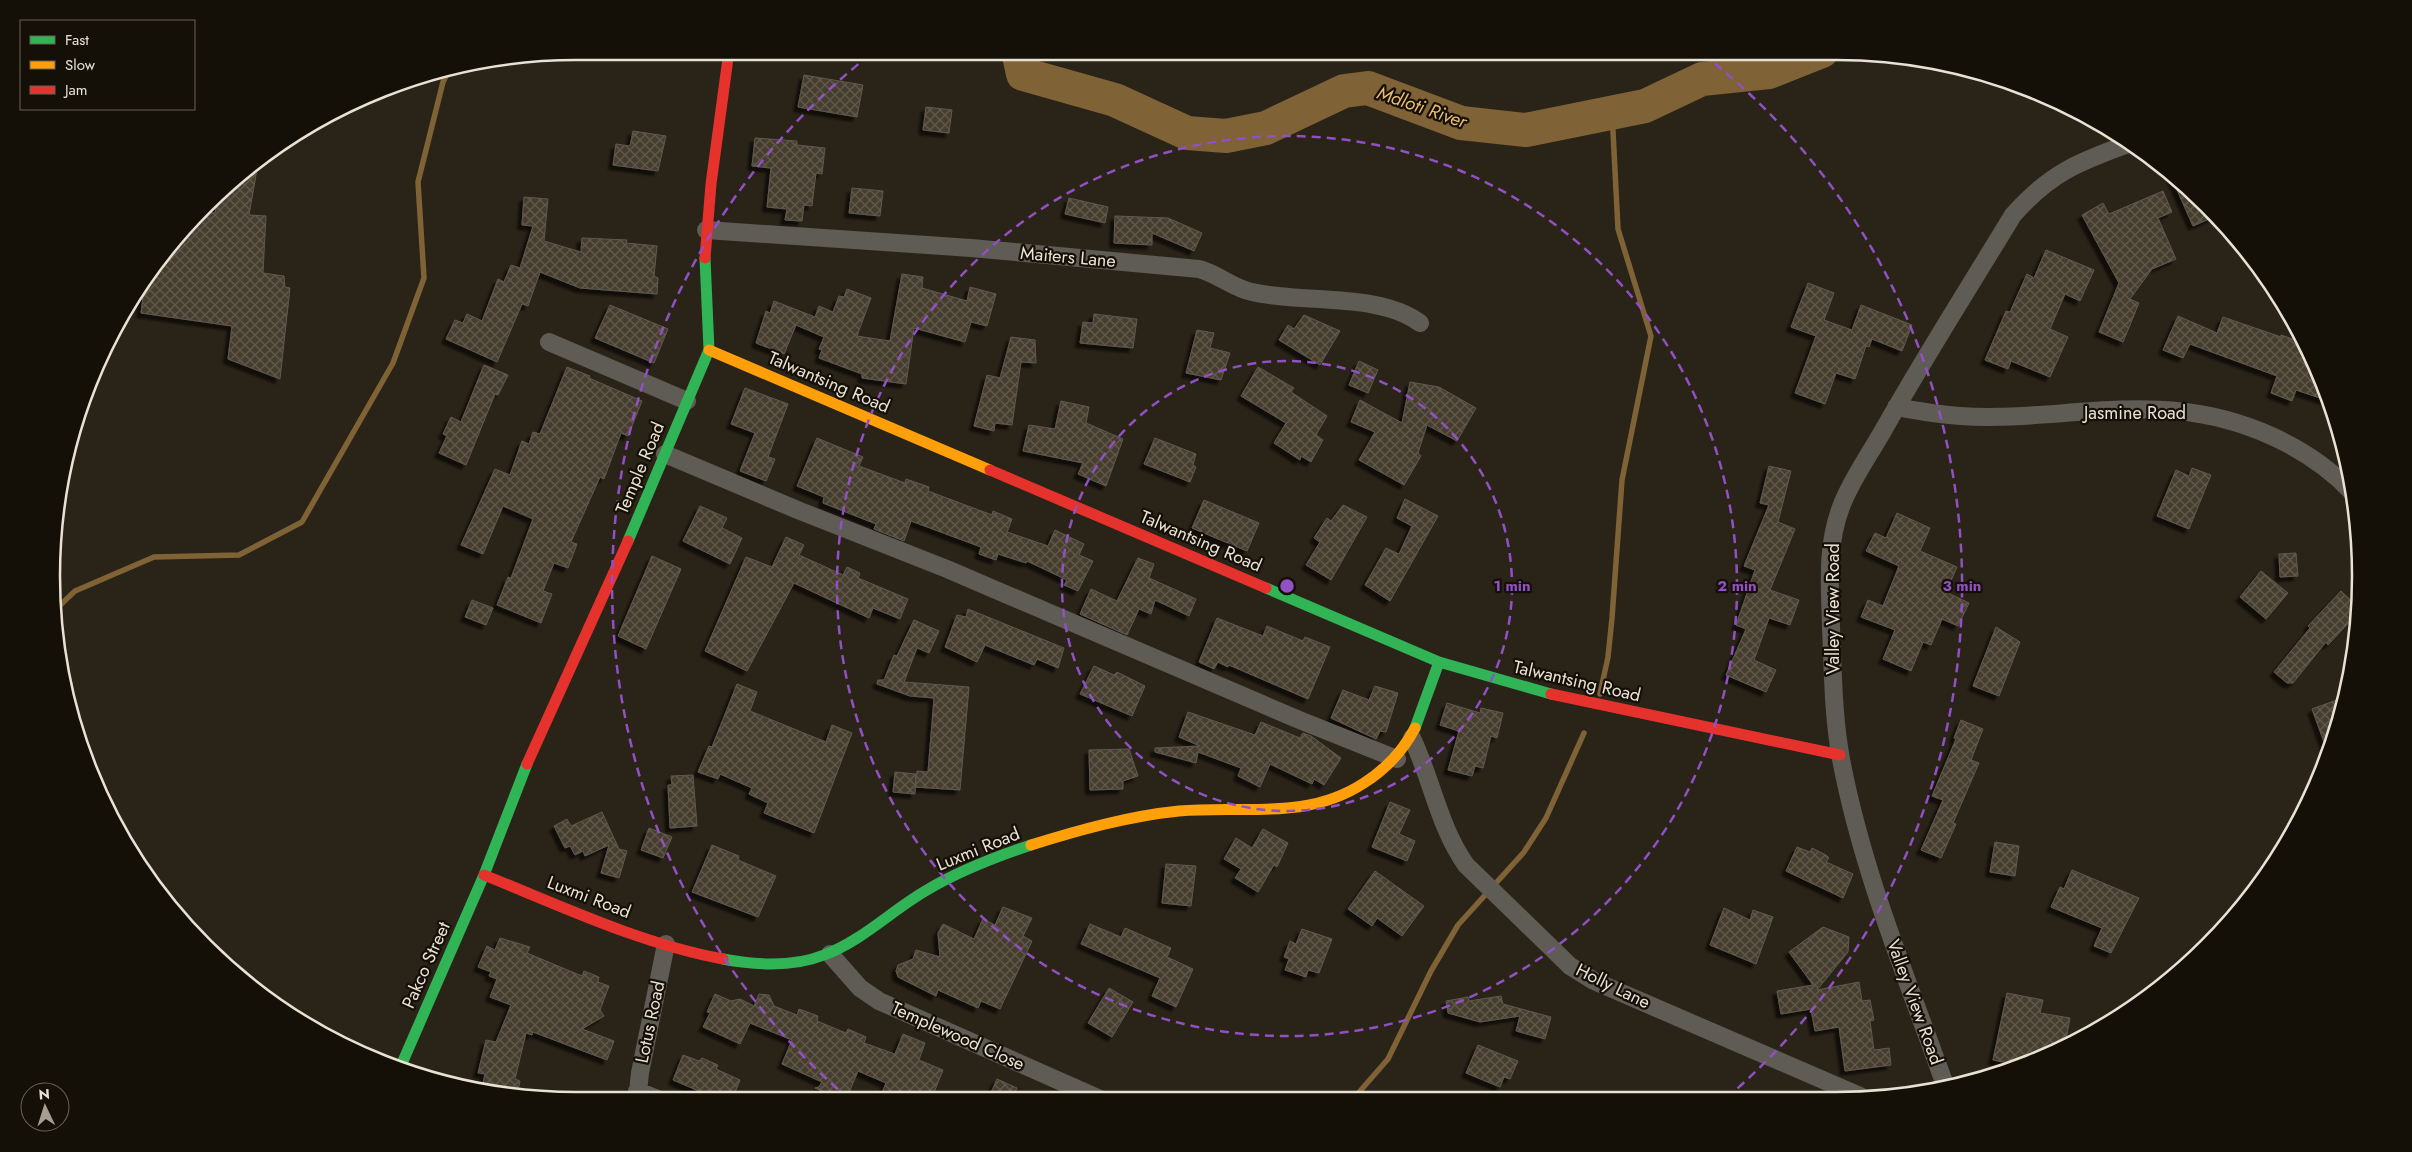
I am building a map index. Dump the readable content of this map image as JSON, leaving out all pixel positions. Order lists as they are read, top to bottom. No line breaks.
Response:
{"streets":{"street":["Maiters Lane","Talwantsing Road","Jasmine Road","Temple Road","Valley View Road","Luxmi Road","Pakco Street","Holly Lane","Lotus Road","Templewood Close"]},"crossings":[["Maiters Lane","Temple Road"],["Talwantsing Road","Temple Road"],["Talwantsing Road","Valley View Road"],["Talwantsing Road","Luxmi Road"],["Jasmine Road","Valley View Road"],["Temple Road","Luxmi Road"],["Temple Road","Pakco Street"],["Luxmi Road","Pakco Street"],["Luxmi Road","Holly Lane"],["Luxmi Road","Lotus Road"],["Luxmi Road","Templewood Close"]],"water":["Mdloti River"],"legend":["Fast","Slow","Jam"],"north":"top","rings":["1 min","2 min","3 min"]}
